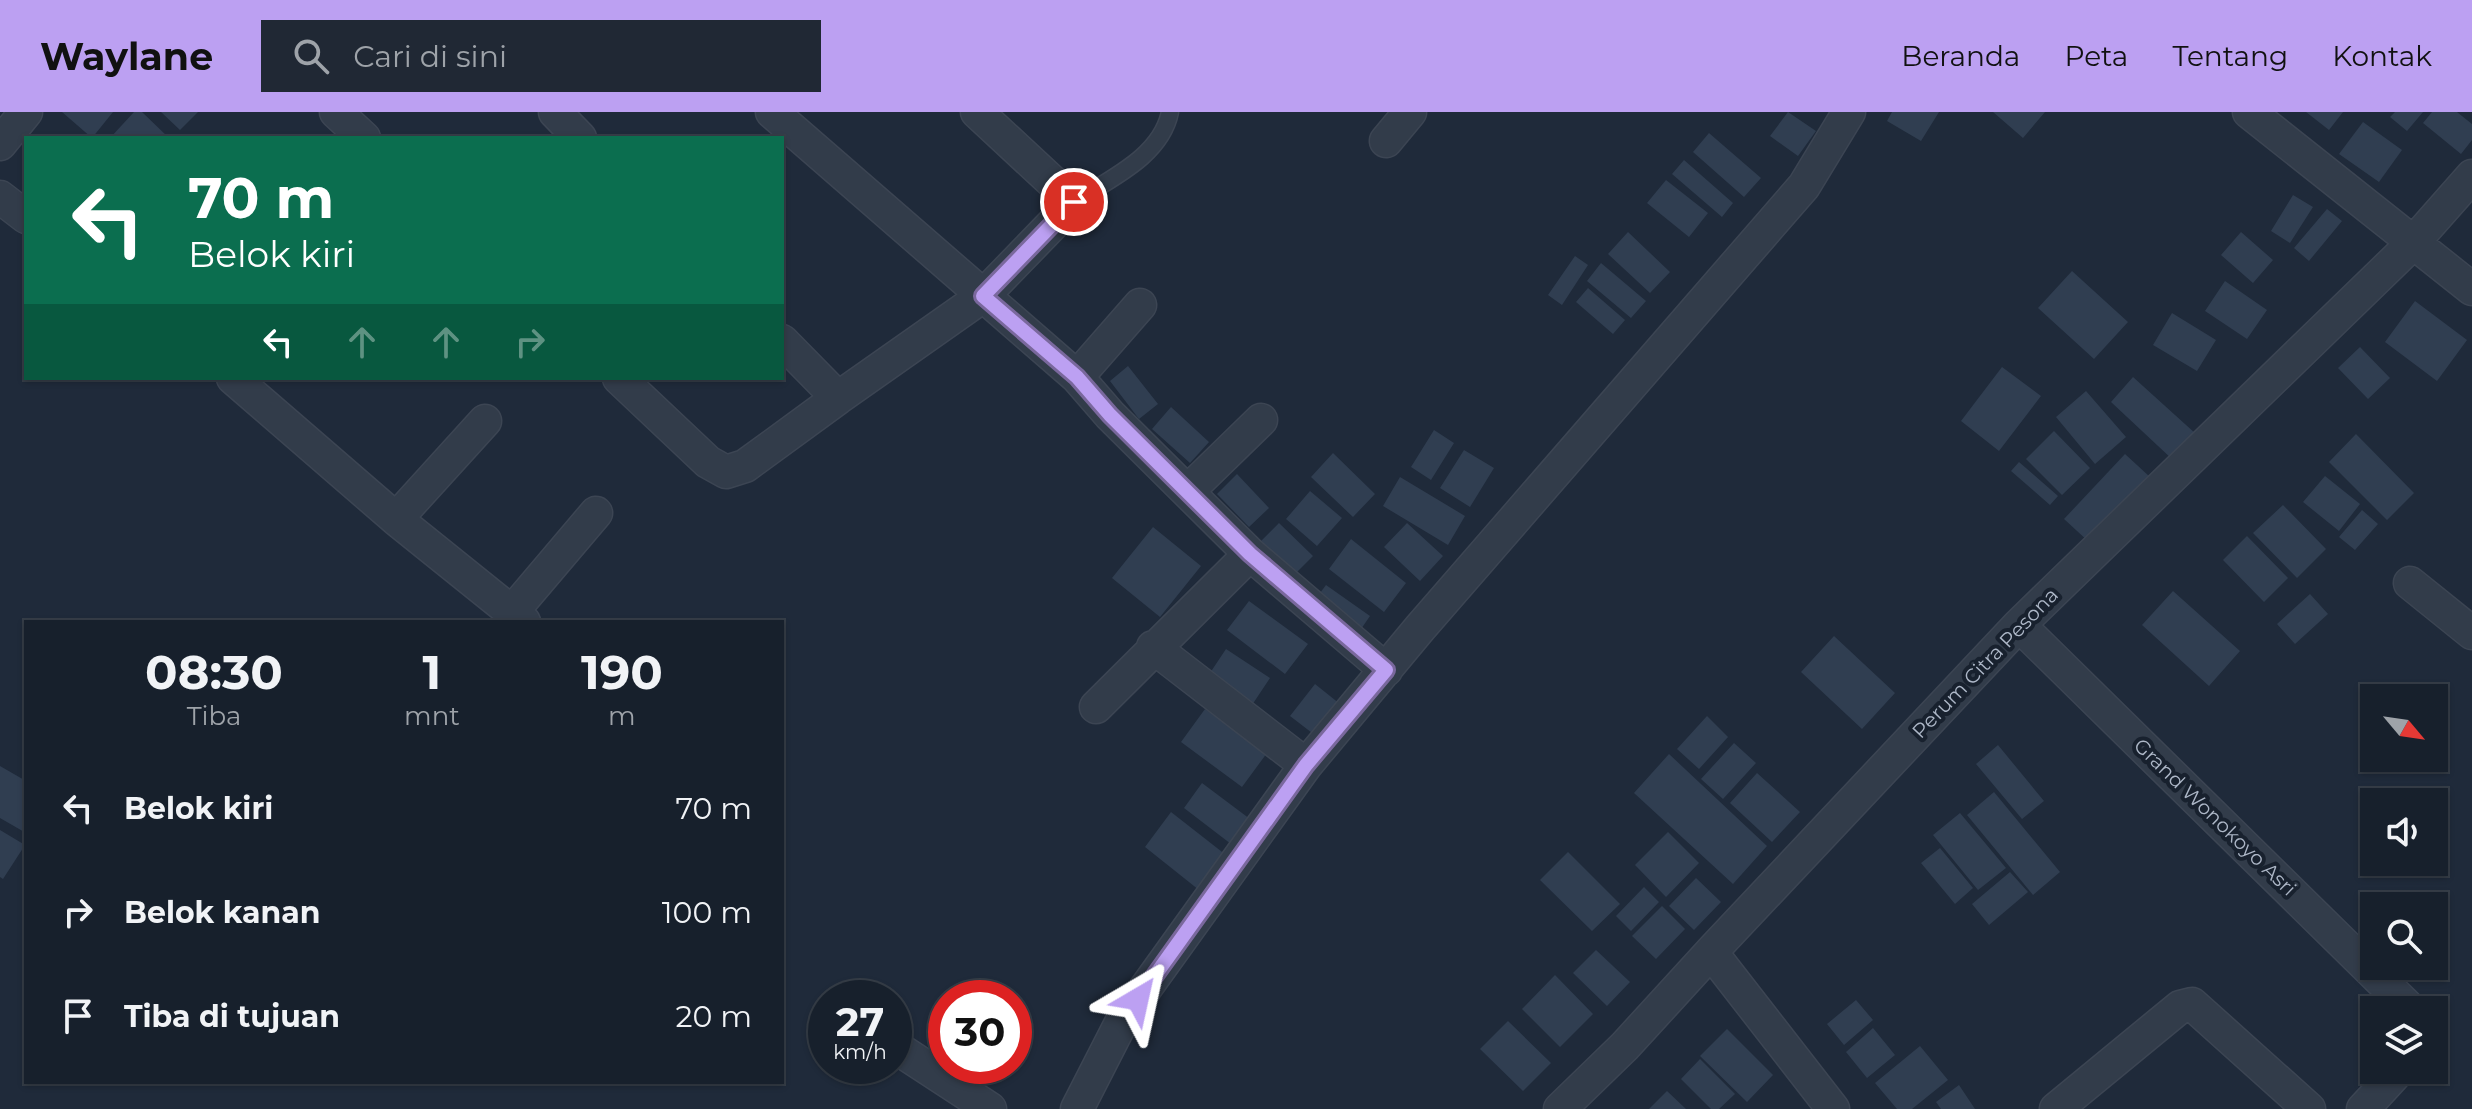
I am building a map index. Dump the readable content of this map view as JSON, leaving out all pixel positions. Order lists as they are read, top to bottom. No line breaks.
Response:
{"streets":{"street":["Perum Citra Pesona","Grand Wonokoyo Asri"]},"crossings":[["Perum Citra Pesona","Grand Wonokoyo Asri"]],"north":"bottom right","page":{"header":"Waylane","search":"Cari di sini","nav":["Beranda","Peta","Tentang","Kontak"],"turn":["70 m","Belok kiri"],"eta":["08:30","Tiba","1","mnt","190","m"],"list":[{"name":"Belok kiri","value":"70 m"},{"name":"Belok kanan","value":"100 m"},{"name":"Tiba di tujuan","value":"20 m"}],"speed":"27 km/h","limit":"30"}}
